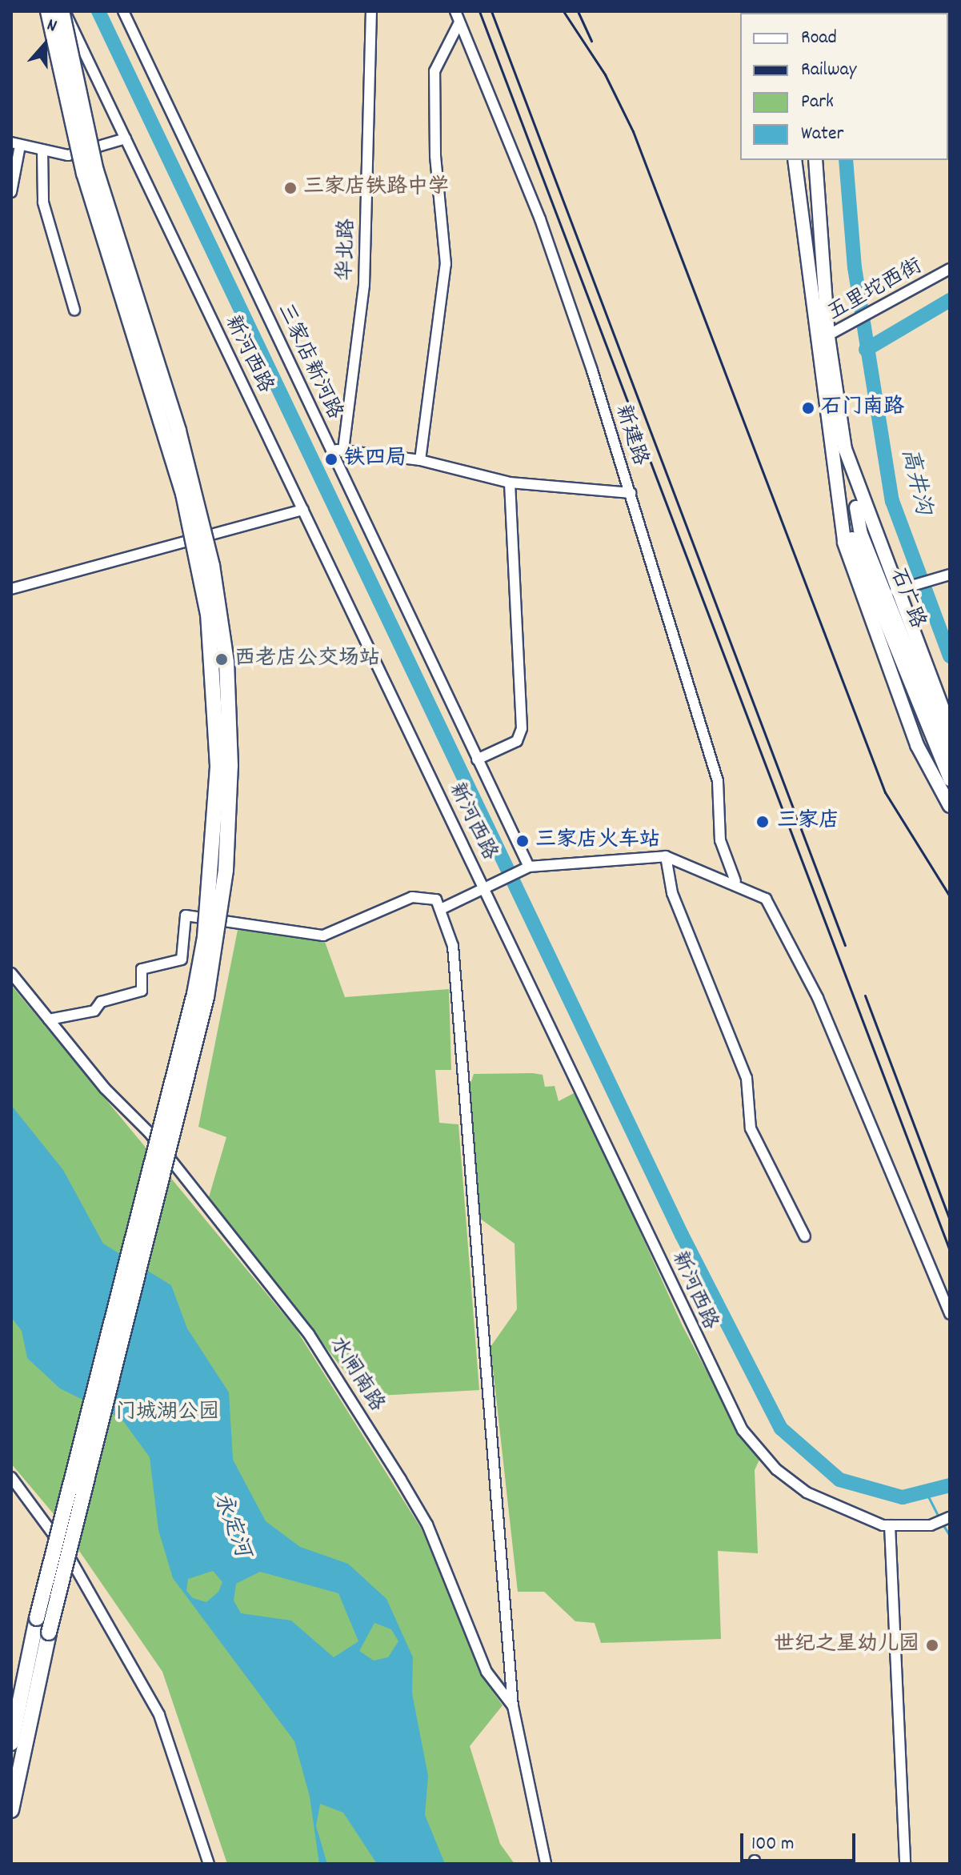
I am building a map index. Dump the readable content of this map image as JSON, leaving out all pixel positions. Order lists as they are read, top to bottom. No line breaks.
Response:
{"streets":{"main road":["石广路"],"street":["华北路","五里坨西街","新河西路","三家店新河路","新建路","水闸南路"]},"water":["高井沟","永定河"],"parks":["门城湖公园"],"places":["三家店铁路中学","石门南路","铁四局","西老店公交场站","三家店","三家店火车站","世纪之星幼儿园"],"legend":["Road","Railway","Park","Water"],"scale_bar":"100 m","north":"top"}
